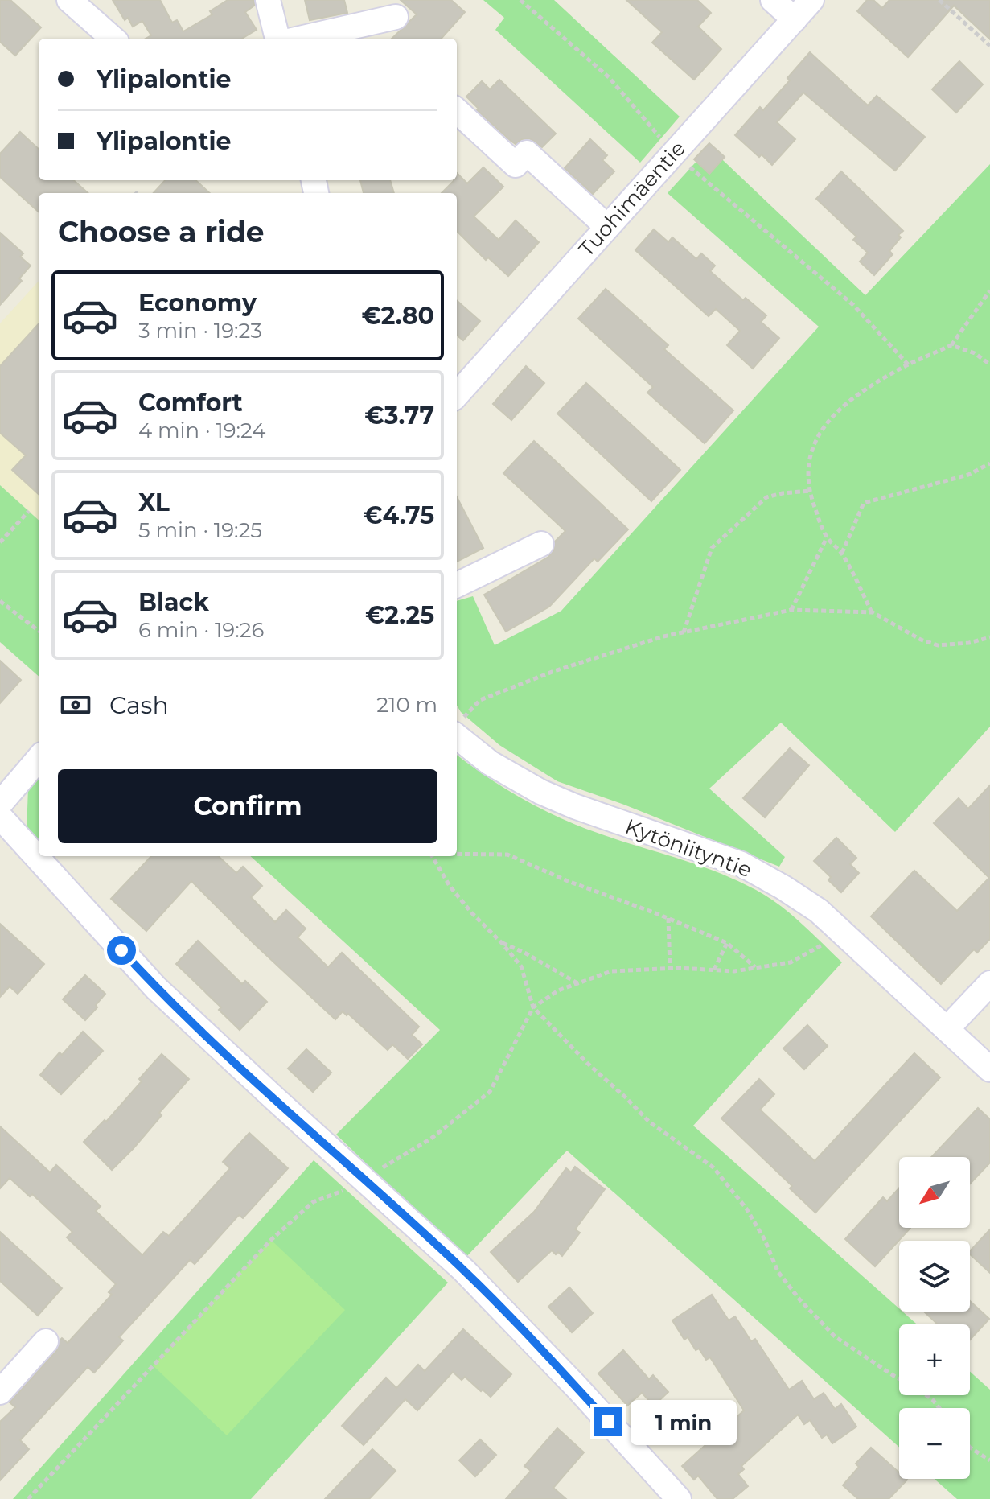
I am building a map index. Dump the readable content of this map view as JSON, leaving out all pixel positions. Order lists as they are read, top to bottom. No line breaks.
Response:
{"streets":{"street":["Tuohimäentie","Kytöniityntie"]},"north":"bottom left","page":{"banner":["Ylipalontie","Ylipalontie"],"heading":"Choose a ride","list":[{"name":"Economy","note":"3 min · 19:23","value":"€2.80"},{"name":"Comfort","note":"4 min · 19:24","value":"€3.77"},{"name":"XL","note":"5 min · 19:25","value":"€4.75"},{"name":"Black","note":"6 min · 19:26","value":"€2.25"}],"pay":["Cash","210 m"],"buttons":"Confirm","map_buttons":["+","−"],"bubble":"1 min"}}
